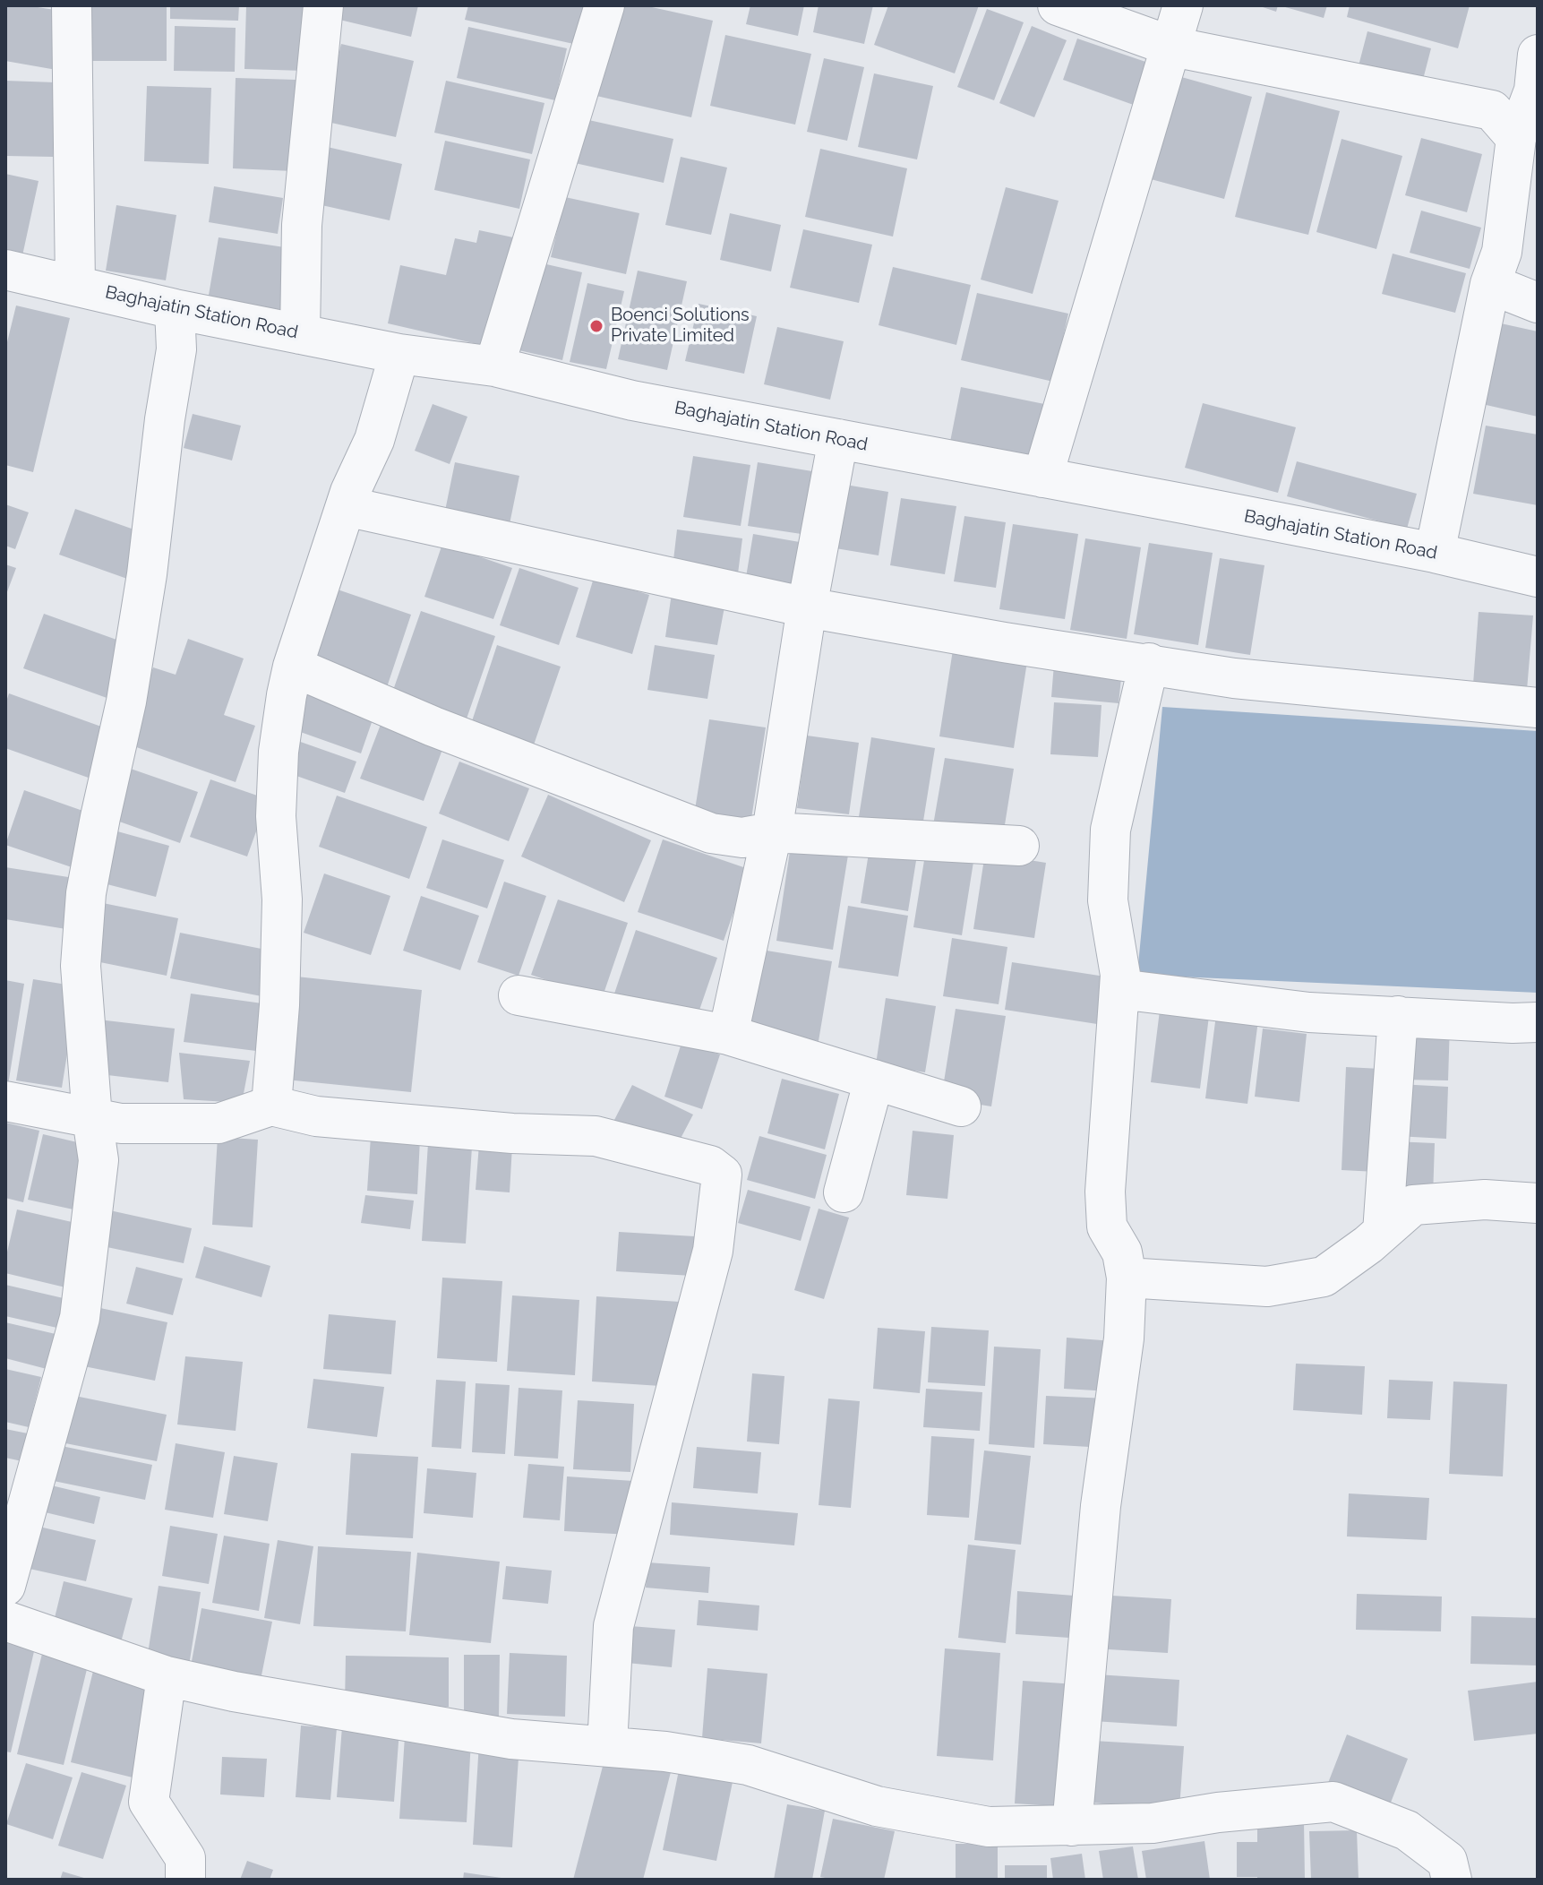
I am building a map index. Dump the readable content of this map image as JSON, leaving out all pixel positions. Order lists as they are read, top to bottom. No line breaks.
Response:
{"streets":{"street":["Baghajatin Station Road"]},"places":["Boenci Solutions Private Limited"]}
